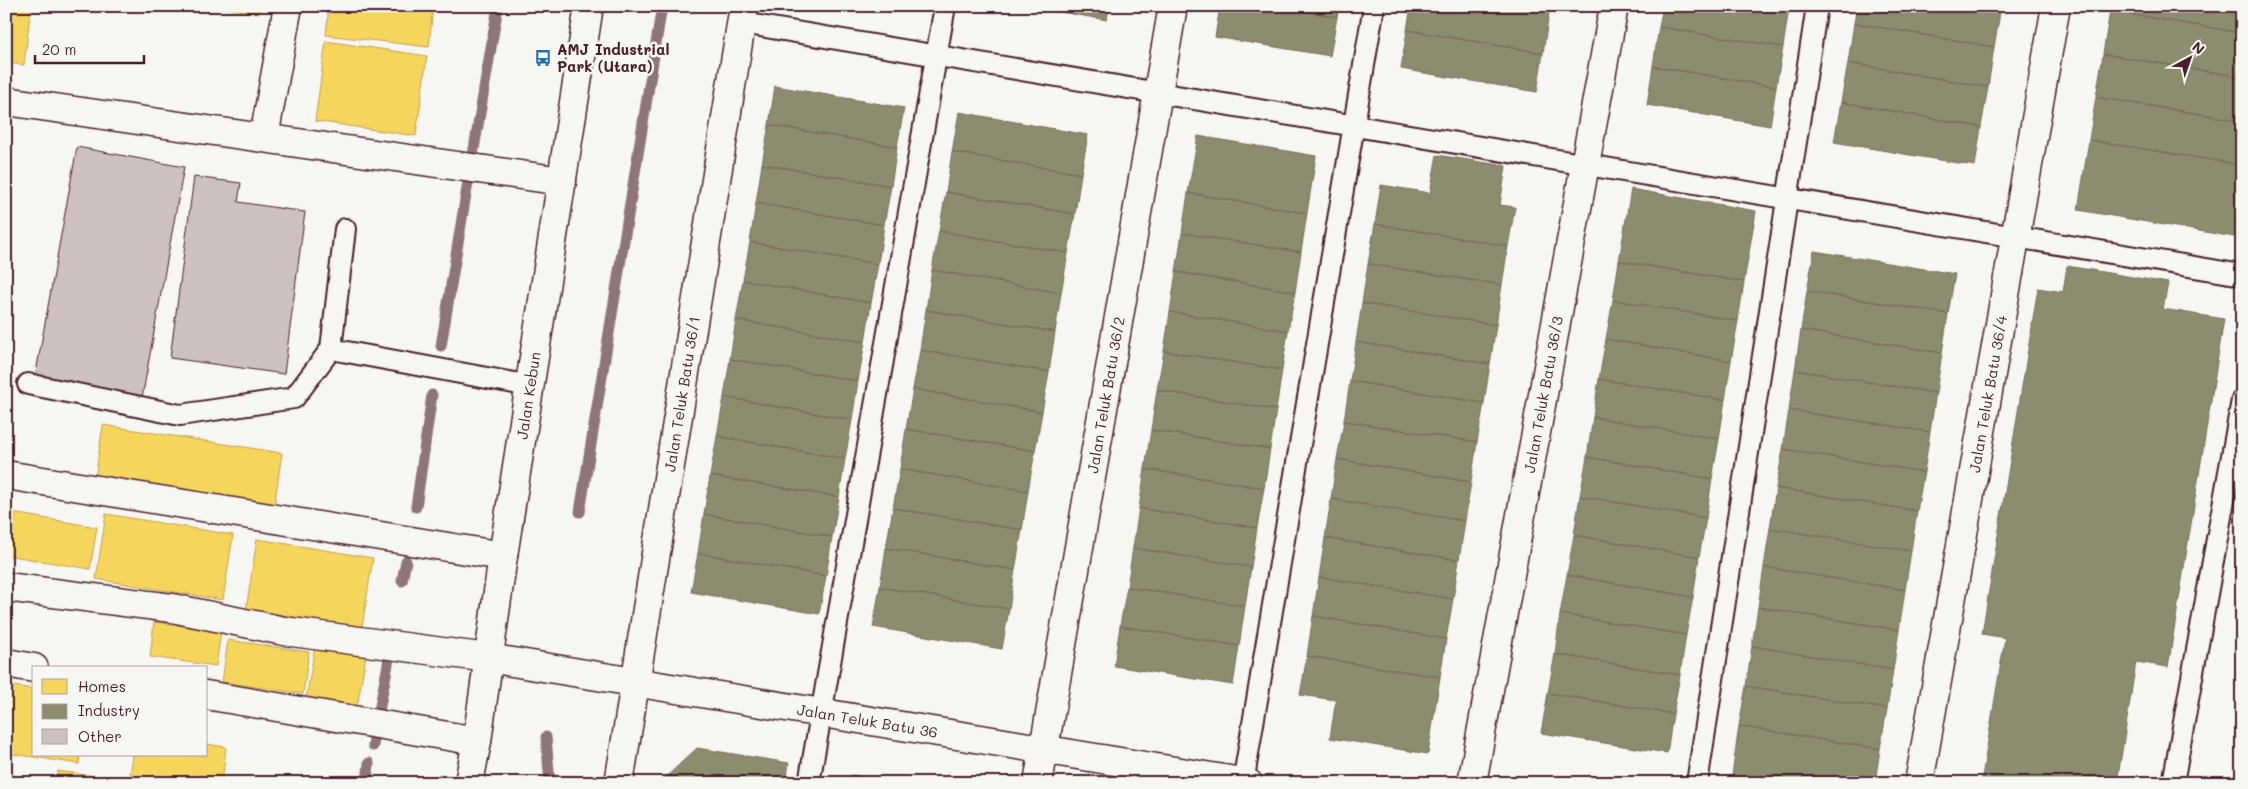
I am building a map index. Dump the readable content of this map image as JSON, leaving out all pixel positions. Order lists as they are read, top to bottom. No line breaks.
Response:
{"streets":{"street":["Jalan Kebun","Jalan Teluk Batu 36/2","Jalan Teluk Batu 36/4","Jalan Teluk Batu 36/1","Jalan Teluk Batu 36/3","Jalan Teluk Batu 36"]},"crossings":[["Jalan Kebun","Jalan Teluk Batu 36"],["Jalan Teluk Batu 36/2","Jalan Teluk Batu 36"],["Jalan Teluk Batu 36/1","Jalan Teluk Batu 36"]],"places":{"bus stop":["AMJ Industrial Park (Utara)"]},"legend":["Homes","Industry","Other"],"scale_bar":"20 m","north":"top right"}
